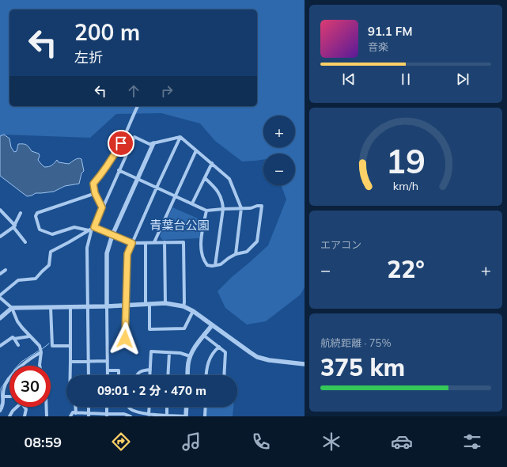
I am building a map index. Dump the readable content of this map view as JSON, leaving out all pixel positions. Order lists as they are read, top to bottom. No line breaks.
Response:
{"parks":["青葉台公園"],"page":{"turn":["200 m","左折"],"song":["91.1 FM","音楽"],"map_buttons":["+","−"],"tile":["エアコン",["航続距離 · 75%","375 km"]],"heat":["−","22°","+"],"limit":"30","trip":"09:01 · 2 分 · 470 m","tabs":"08:59","gauge":["19","km/h"]}}
